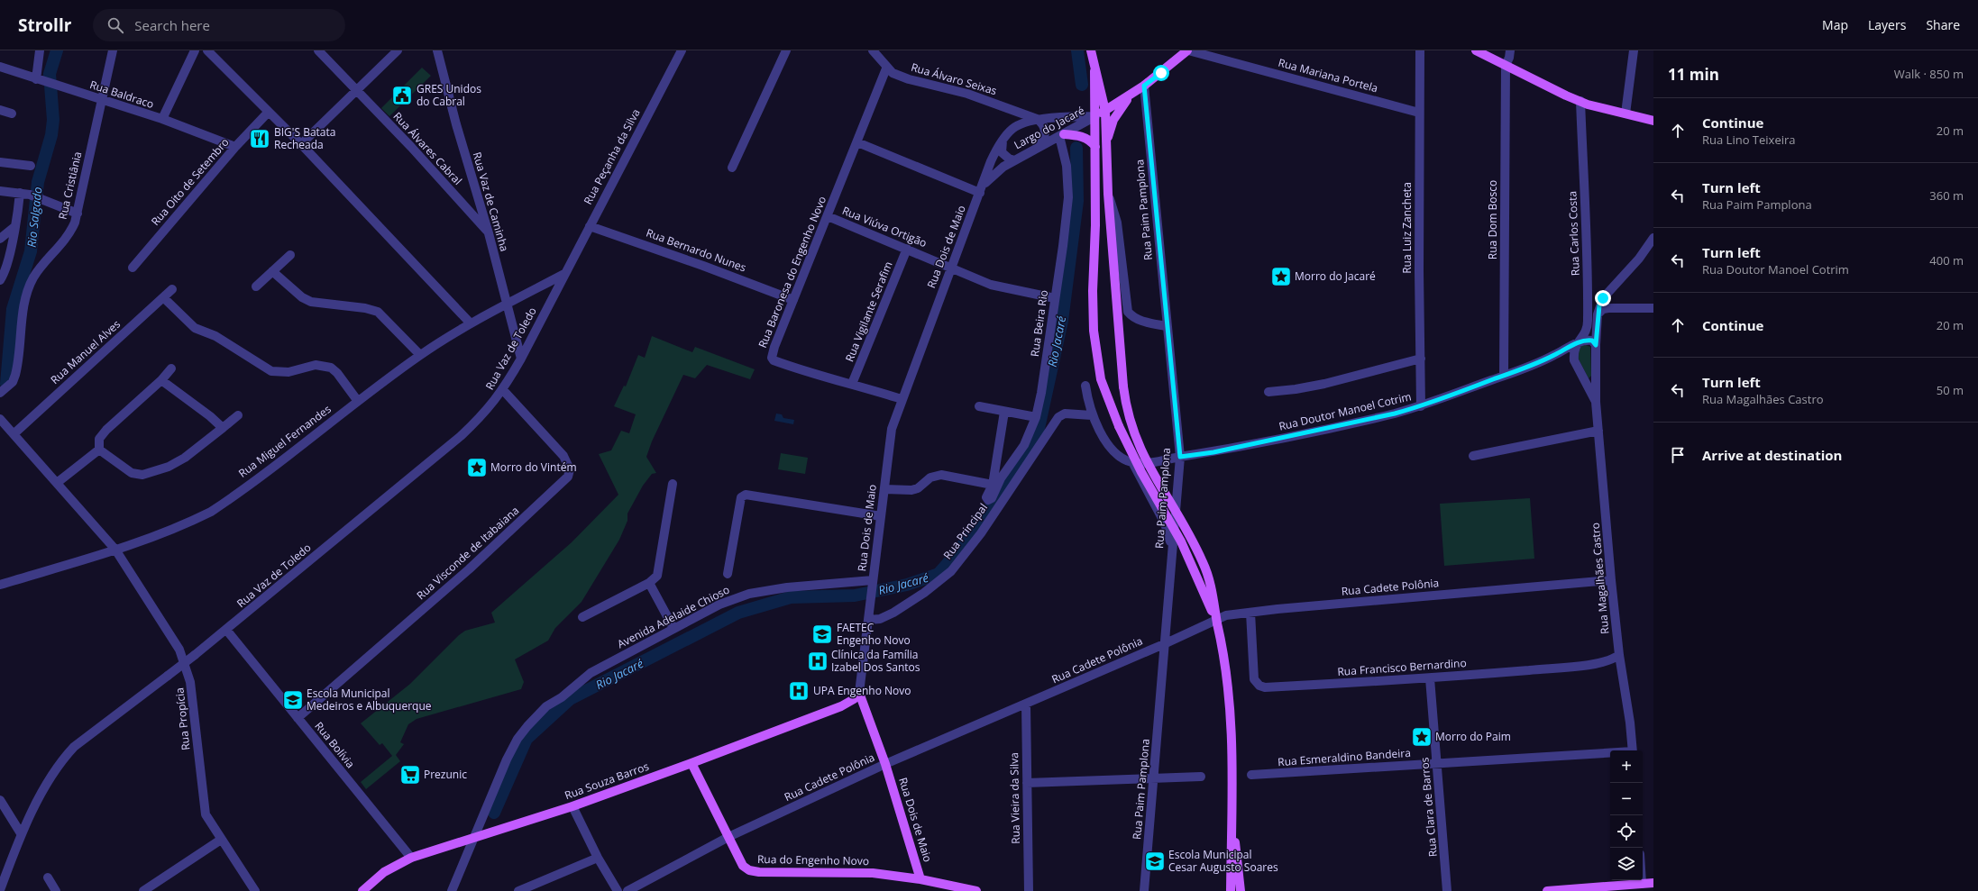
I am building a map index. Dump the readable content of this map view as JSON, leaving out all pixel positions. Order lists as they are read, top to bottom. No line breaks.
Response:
{"streets":{"main road":["Rua Dois de Maio","Rua Souza Barros","Rua do Engenho Novo"],"street":["Rua Mariana Portela","Rua Álvaro Seixas","Rua Baldraco","Largo do Jacaré","Rua Álvares Cabral","Rua Peçanha da Silva","Rua Oito de Setembro","Rua Cristiânia","Rua Vaz de Caminha","Rua Paim Pamplona","Rua Dom Bosco","Rua Viúva Ortigão","Rua Luiz Zancheta","Rua Carlos Costa","Rua Bernardo Nunes","Rua Baronesa do Engenho Novo","Rua Vigilante Serafim","Rua Beira Rio","Rua Vaz de Toledo","Rua Manuel Alves","Rua Doutor Manoel Cotrim","Rua Miguel Fernandes","Rua Principal","Rua Visconde de Itabaiana","Rua Magalhães Castro","Rua Cadete Polônia","Avenida Adelaide Chioso","Rua Francisco Bernardino","Rua Propícia","Rua Bolívia","Rua Esmeraldino Bandeira","Rua Vieira da Silva","Rua Clara de Barros"]},"crossings":[["Rua Mariana Portela","Rua Luiz Zancheta"],["Rua Álvaro Seixas","Largo do Jacaré"],["Rua Álvaro Seixas","Rua Baronesa do Engenho Novo"],["Rua Baldraco","Rua Oito de Setembro"],["Rua Baldraco","Rua Cristiânia"],["Largo do Jacaré","Rua Dois de Maio"],["Largo do Jacaré","Rua Beira Rio"],["Rua Álvares Cabral","Rua Vaz de Caminha"],["Rua Peçanha da Silva","Rua Bernardo Nunes"],["Rua Peçanha da Silva","Rua Vaz de Toledo"],["Rua Peçanha da Silva","Rua Miguel Fernandes"],["Rua Vaz de Caminha","Rua Vaz de Toledo"],["Rua Vaz de Caminha","Rua Miguel Fernandes"],["Rua Paim Pamplona","Rua Doutor Manoel Cotrim"],["Rua Paim Pamplona","Rua Cadete Polônia"],["Rua Dom Bosco","Rua Doutor Manoel Cotrim"],["Rua Viúva Ortigão","Rua Dois de Maio"],["Rua Viúva Ortigão","Rua Baronesa do Engenho Novo"],["Rua Viúva Ortigão","Rua Vigilante Serafim"],["Rua Viúva Ortigão","Rua Beira Rio"],["Rua Luiz Zancheta","Rua Doutor Manoel Cotrim"],["Rua Carlos Costa","Rua Doutor Manoel Cotrim"],["Rua Carlos Costa","Rua Magalhães Castro"],["Rua Dois de Maio","Rua Baronesa do Engenho Novo"],["Rua Dois de Maio","Rua Principal"],["Rua Dois de Maio","Rua Cadete Polônia"],["Rua Dois de Maio","Avenida Adelaide Chioso"],["Rua Dois de Maio","Rua Souza Barros"],["Rua Dois de Maio","Rua do Engenho Novo"],["Rua Bernardo Nunes","Rua Baronesa do Engenho Novo"],["Rua Baronesa do Engenho Novo","Rua Vigilante Serafim"],["Rua Beira Rio","Rua Principal"],["Rua Vaz de Toledo","Rua Miguel Fernandes"],["Rua Vaz de Toledo","Rua Visconde de Itabaiana"],["Rua Vaz de Toledo","Rua Bolívia"],["Rua Manuel Alves","Rua Propícia"],["Rua Doutor Manoel Cotrim","Rua Magalhães Castro"],["Rua Miguel Fernandes","Rua Propícia"],["Rua Visconde de Itabaiana","Rua Bolívia"],["Rua Magalhães Castro","Rua Cadete Polônia"],["Rua Magalhães Castro","Rua Francisco Bernardino"],["Rua Cadete Polônia","Rua Francisco Bernardino"],["Rua Cadete Polônia","Rua Vieira da Silva"],["Rua Cadete Polônia","Rua do Engenho Novo"],["Avenida Adelaide Chioso","Rua Souza Barros"],["Rua Francisco Bernardino","Rua Clara de Barros"],["Rua Bolívia","Rua Souza Barros"],["Rua Esmeraldino Bandeira","Rua Clara de Barros"],["Rua Souza Barros","Rua do Engenho Novo"]],"water":["Rio Salgado","Rio Jacaré"],"places":{"public building":["GRES Unidos do Cabral"],"restaurant":["BIG'S Batata Recheada"],"place":["Morro do Jacaré","Morro do Vintém","Morro do Paim"],"school or university":["FAETEC Engenho Novo","Escola Municipal Medeiros e Albuquerque","Escola Municipal Cesar Augusto Soares"],"hospital":["Clínica da Família Izabel Dos Santos","UPA Engenho Novo"],"supermarket":["Prezunic"]},"page":{"header":"Strollr","search":"Search here","nav":["Map","Layers","Share"],"heading":["11 min","Walk · 850 m"],"list":[["Continue","Rua Lino Teixeira","20 m"],["Turn left","Rua Paim Pamplona","360 m"],["Turn left","Rua Doutor Manoel Cotrim","400 m"],["Continue","20 m"],["Turn left","Rua Magalhães Castro","50 m"],"Arrive at destination"],"map_buttons":["+","−"]}}
